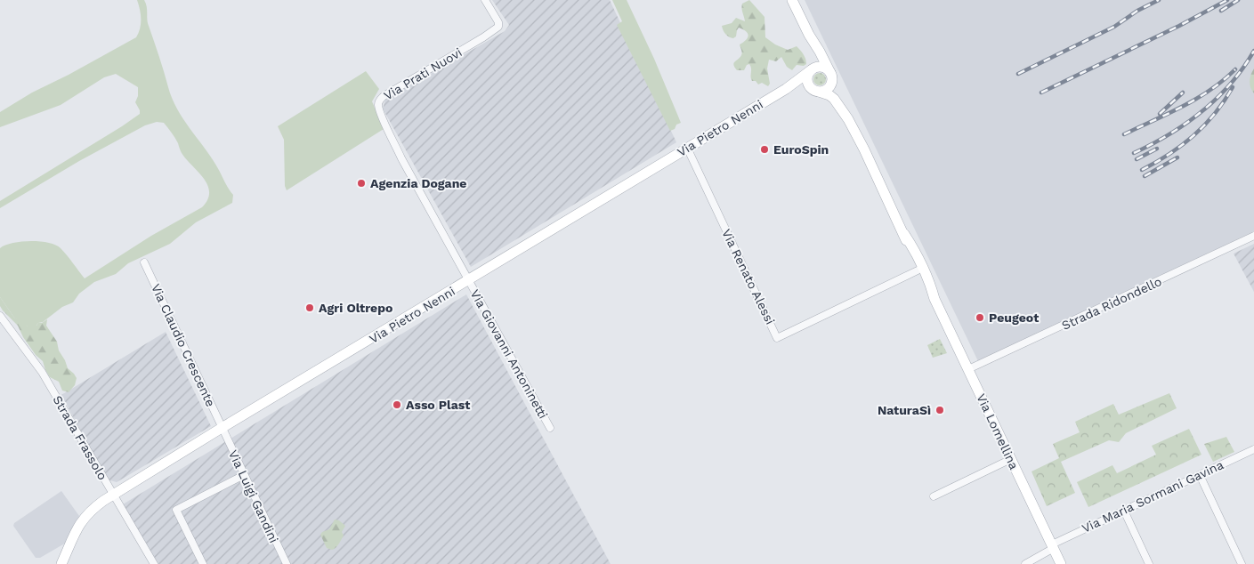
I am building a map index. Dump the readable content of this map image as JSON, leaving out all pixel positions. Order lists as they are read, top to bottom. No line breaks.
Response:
{"streets":{"street":["Via Prati Nuovi","Via Pietro Nenni","Via Renato Alessi","Strada Ridondello","Via Claudio Crescente","Via Giovanni Antoninetti","Via Lomellina","Strada Frassolo","Via Luigi Gandini","Via Maria Sormani Gavina"]},"crossings":[["Via Prati Nuovi","Via Pietro Nenni"],["Via Prati Nuovi","Via Giovanni Antoninetti"],["Via Pietro Nenni","Via Renato Alessi"],["Via Pietro Nenni","Via Claudio Crescente"],["Via Pietro Nenni","Via Giovanni Antoninetti"],["Via Pietro Nenni","Via Lomellina"],["Via Pietro Nenni","Strada Frassolo"],["Via Pietro Nenni","Via Luigi Gandini"],["Via Renato Alessi","Via Lomellina"],["Strada Ridondello","Via Lomellina"],["Via Claudio Crescente","Via Luigi Gandini"],["Via Lomellina","Via Maria Sormani Gavina"]],"places":["EuroSpin","Agenzia Dogane","Agri Oltrepo","Peugeot","Asso Plast","NaturaSì"]}
